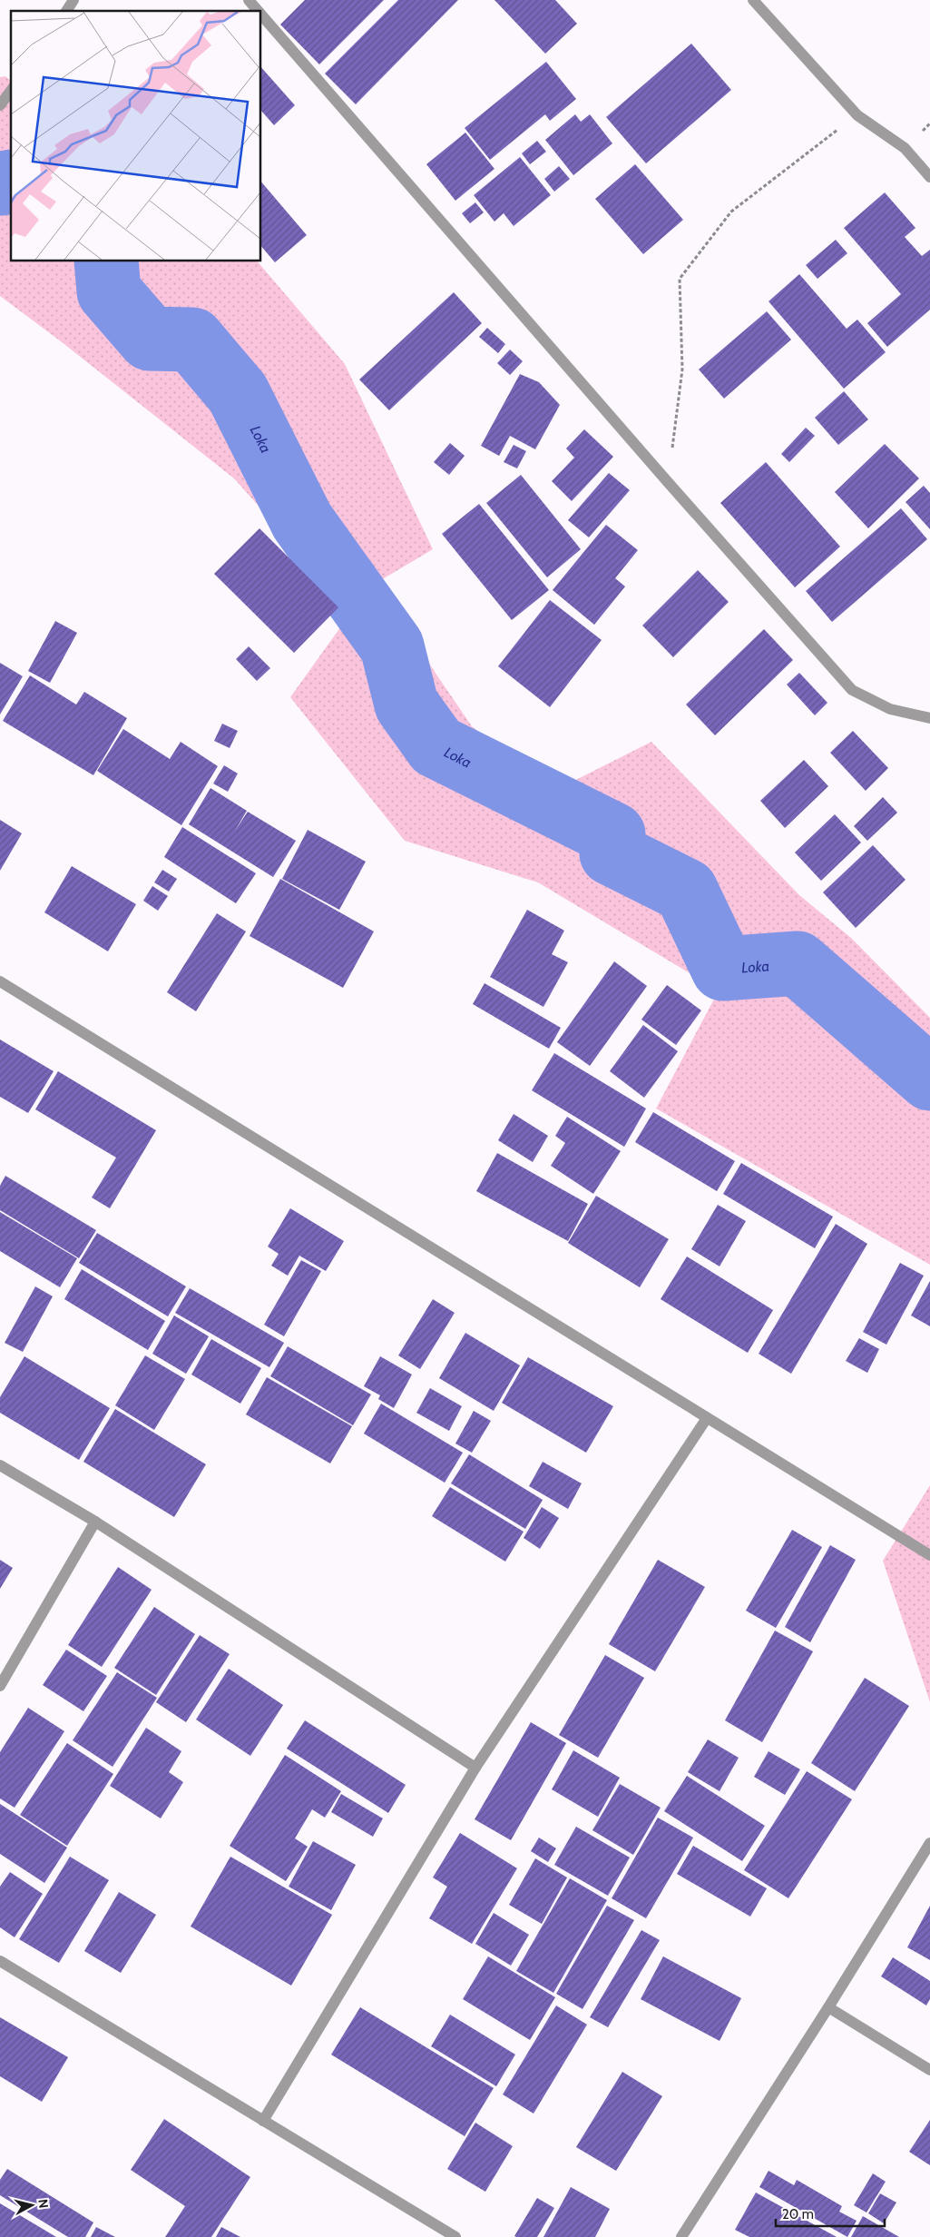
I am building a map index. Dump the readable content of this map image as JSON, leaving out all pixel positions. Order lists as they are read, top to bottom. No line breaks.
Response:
{"water":["Loka"],"scale_bar":"20 m","north":"right"}
